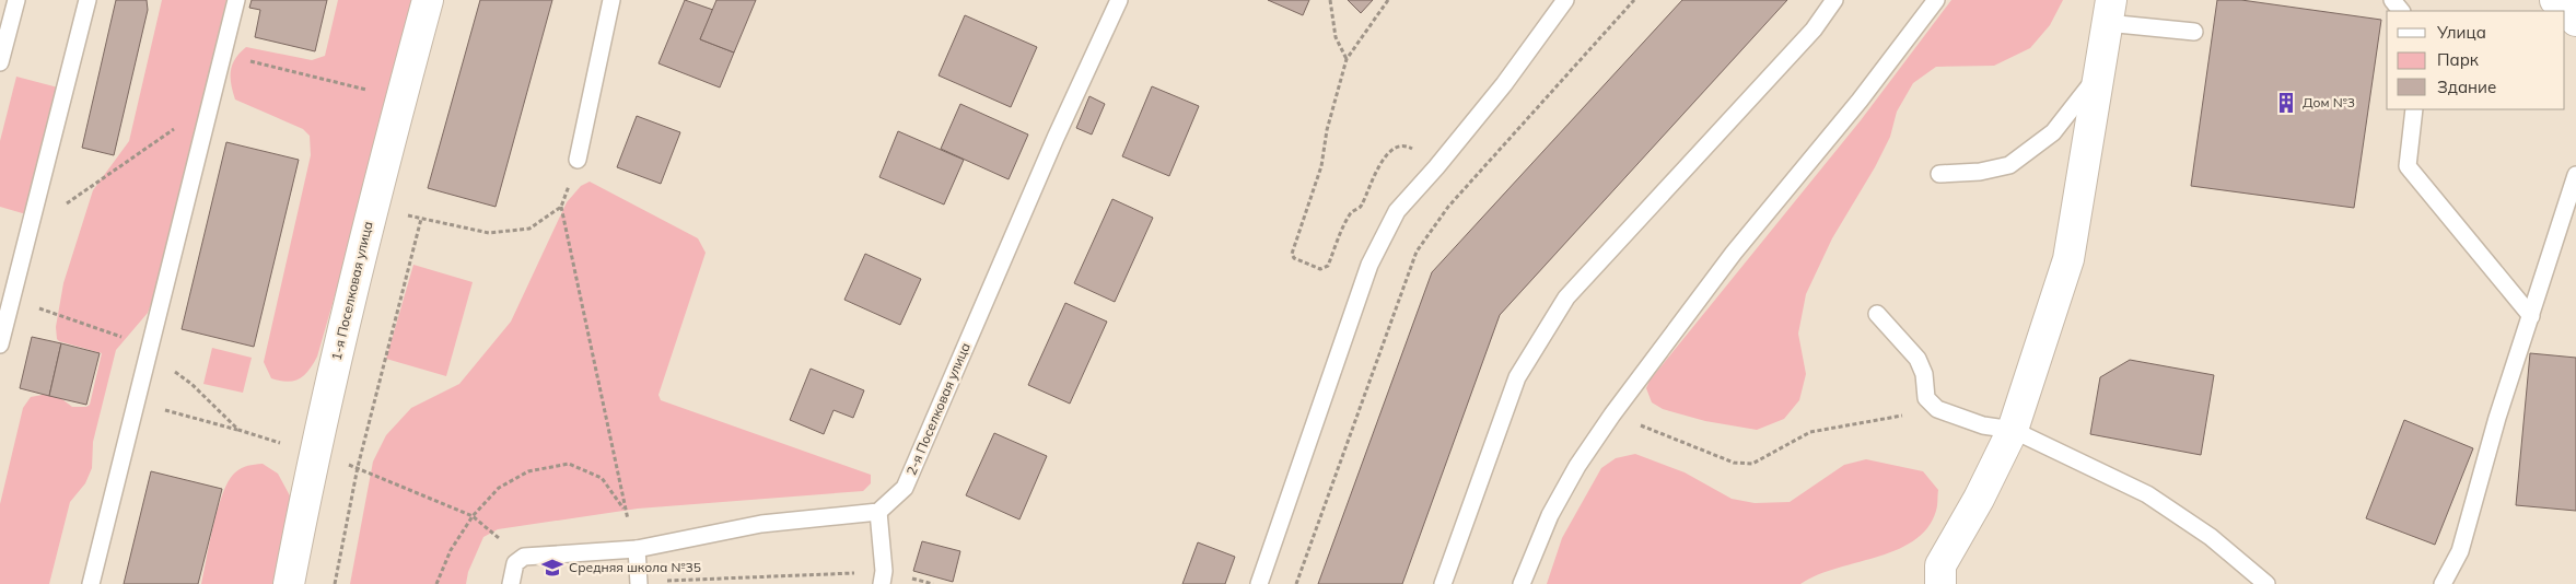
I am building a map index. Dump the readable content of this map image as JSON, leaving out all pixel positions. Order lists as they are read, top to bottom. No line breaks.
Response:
{"streets":{"street":["1-я Поселковая улица"],"lane":["2-я Поселковая улица"]},"places":{"building":["Дом №3"],"school or university":["Средняя школа №35"]},"legend":["Улица","Парк","Здание"]}
